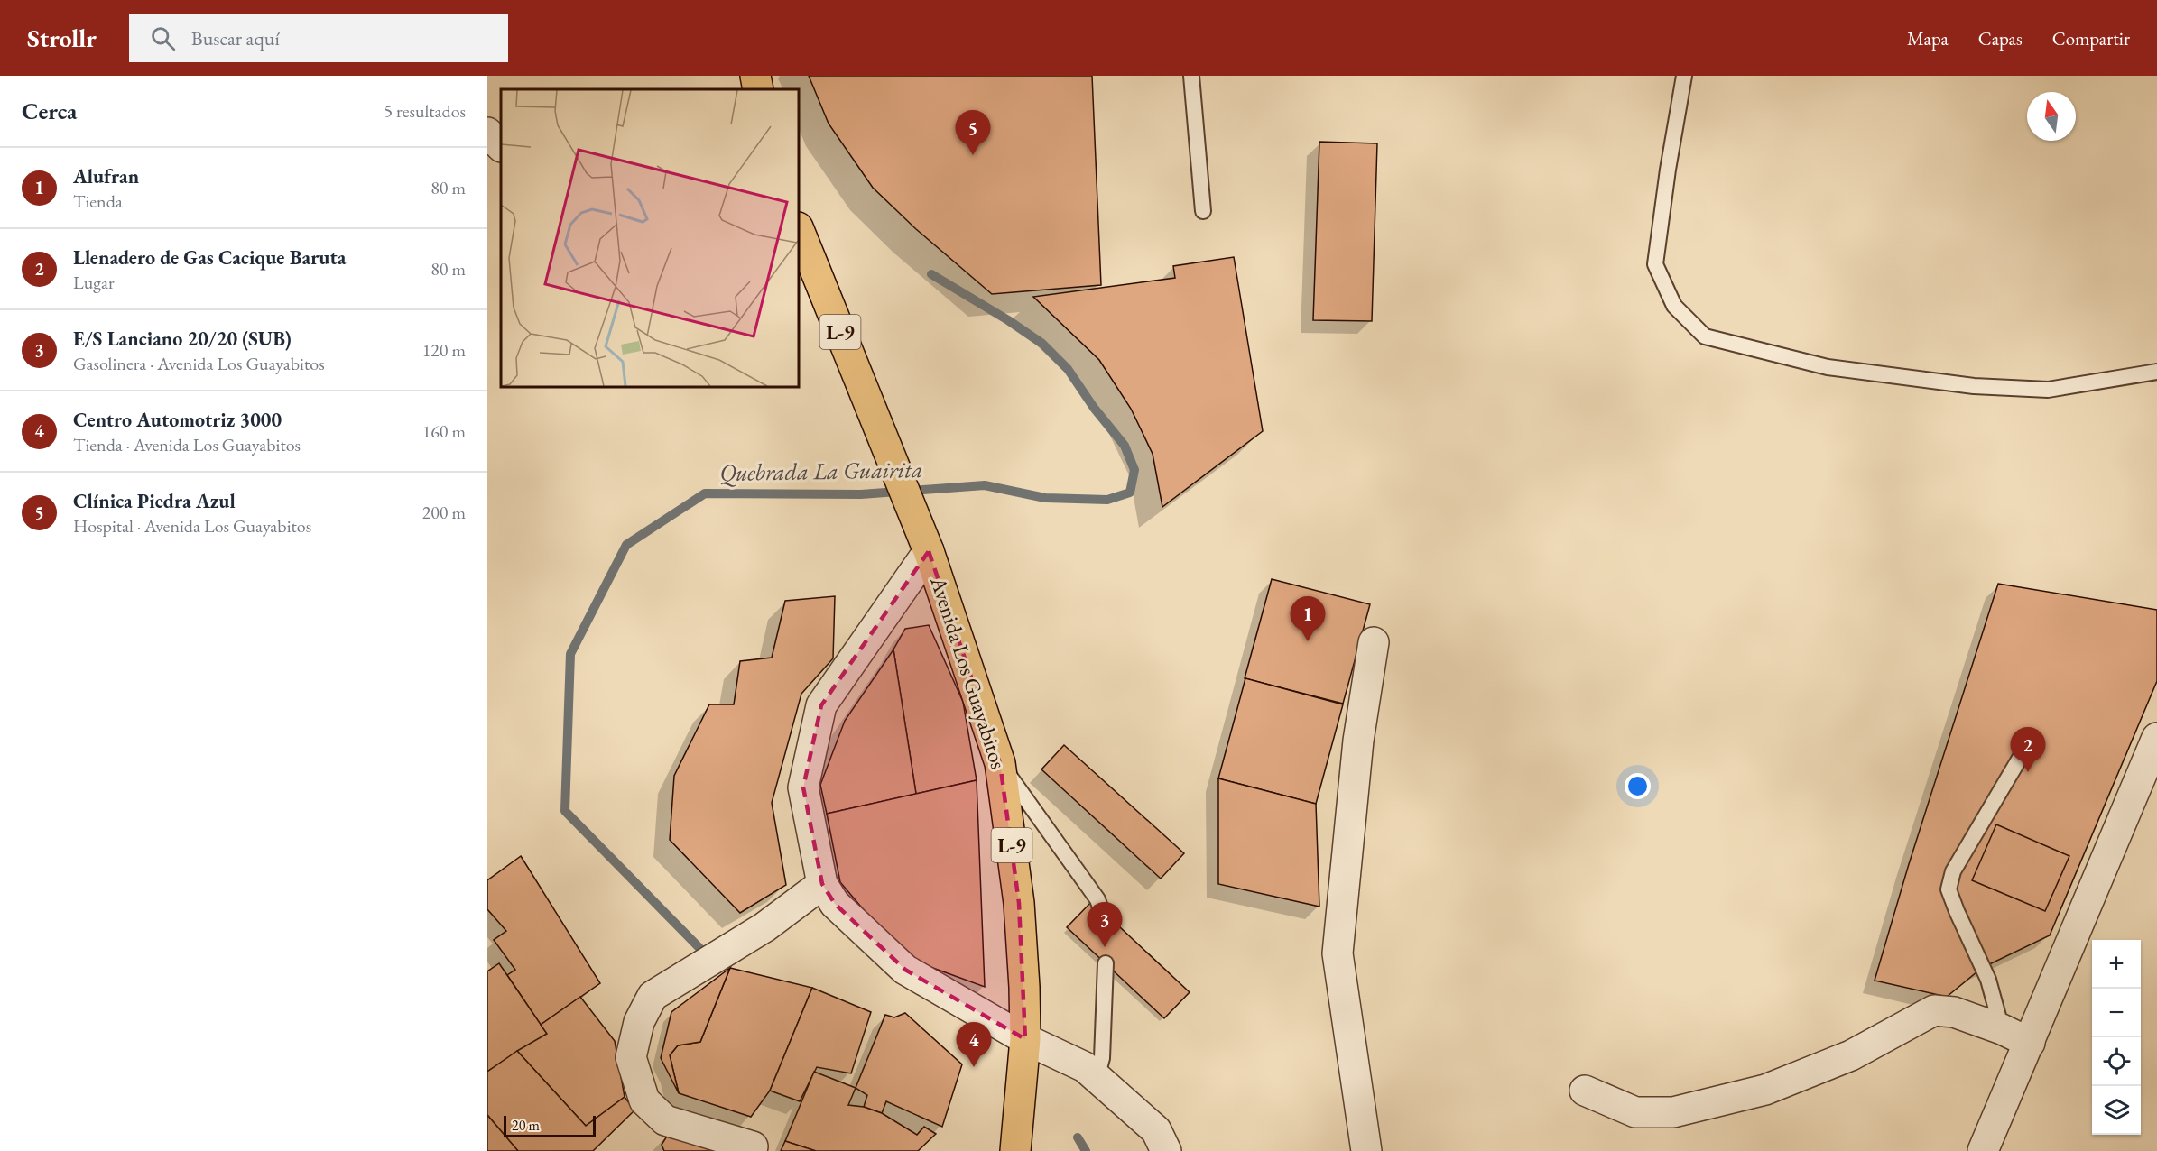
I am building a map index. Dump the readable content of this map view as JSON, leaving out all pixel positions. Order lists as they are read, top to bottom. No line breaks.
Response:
{"streets":{"main road":["L-9","Avenida Los Guayabitos"]},"crossings":[["L-9","Avenida Los Guayabitos"]],"water":["Quebrada La Guairita"],"scale_bar":"20 m","north":"top","page":{"header":"Strollr","search":"Buscar aquí","nav":["Mapa","Capas","Compartir"],"heading":["Cerca","5 resultados"],"pins":["5","1","2","3","4"],"list":[{"mark":"1","name":"Alufran","note":"Tienda","value":"80 m"},{"mark":"2","name":"Llenadero de Gas Cacique Baruta","note":"Lugar","value":"80 m"},{"mark":"3","name":"E/S Lanciano 20/20 (SUB)","note":"Gasolinera · Avenida Los Guayabitos","value":"120 m"},{"mark":"4","name":"Centro Automotriz 3000","note":"Tienda · Avenida Los Guayabitos","value":"160 m"},{"mark":"5","name":"Clínica Piedra Azul","note":"Hospital · Avenida Los Guayabitos","value":"200 m"}],"map_buttons":["+","−"],"scale":"20 m"}}
